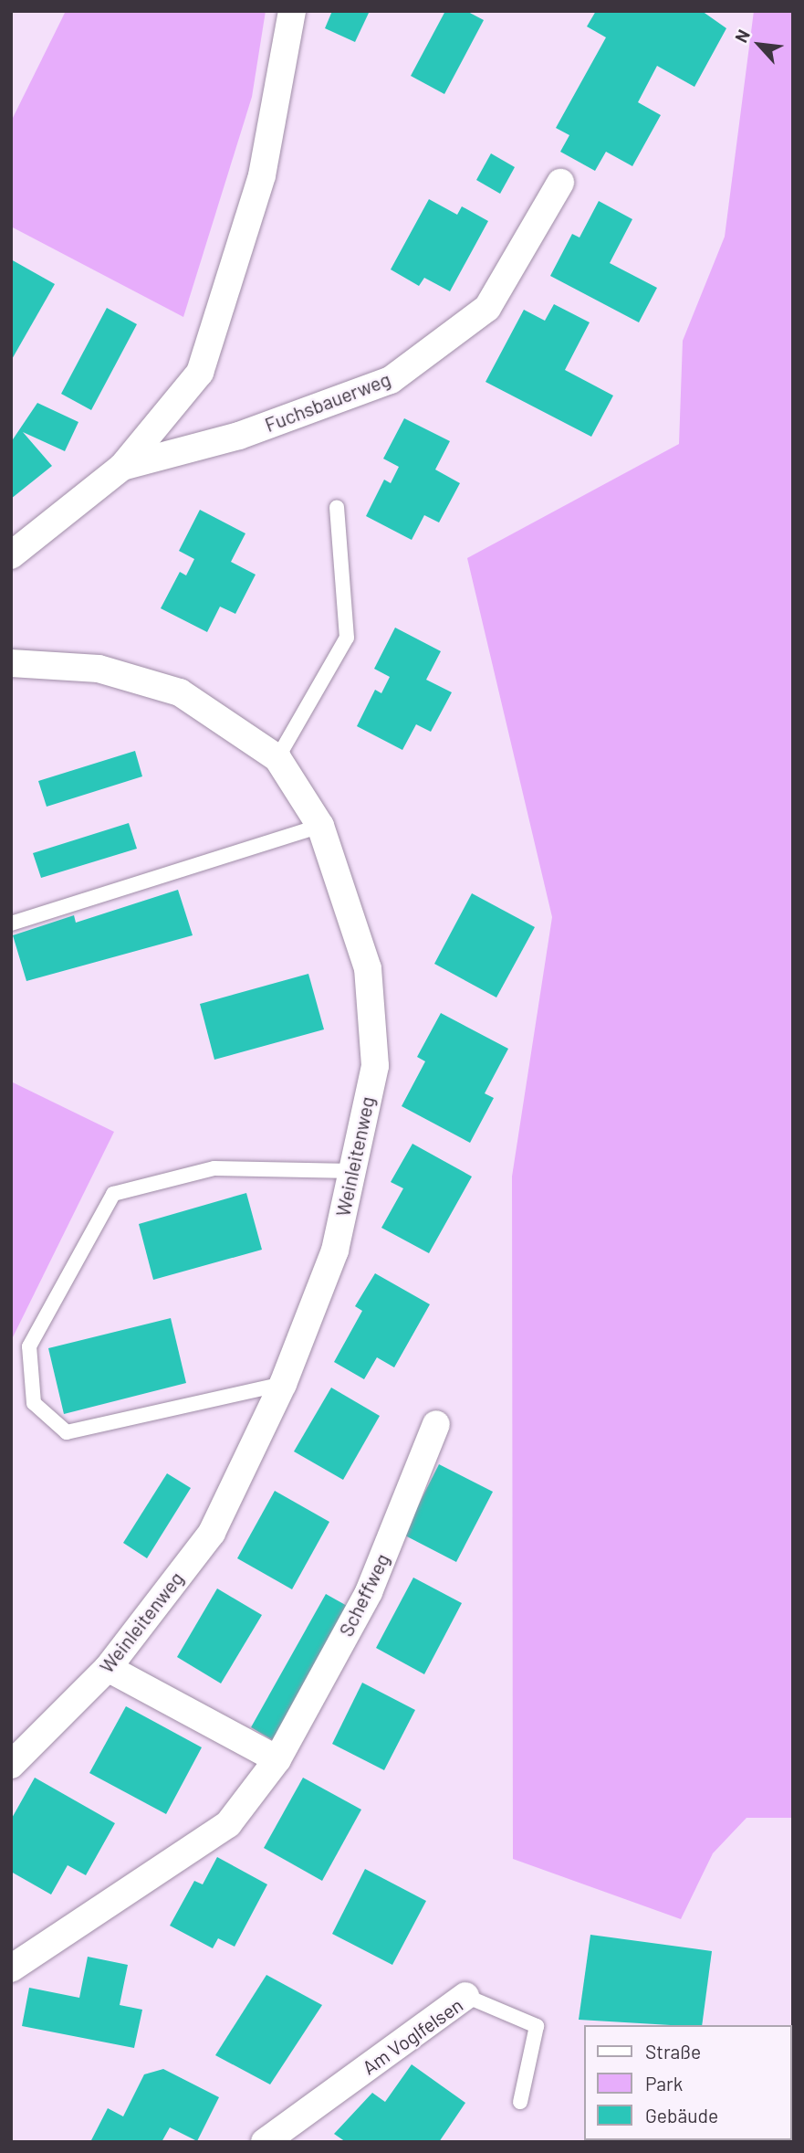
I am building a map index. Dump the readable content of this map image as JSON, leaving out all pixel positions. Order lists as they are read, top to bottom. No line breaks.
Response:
{"streets":{"street":["Fuchsbauerweg","Weinleitenweg","Scheffweg","Am Voglfelsen"]},"legend":["Straße","Park","Gebäude"],"north":"top left"}
